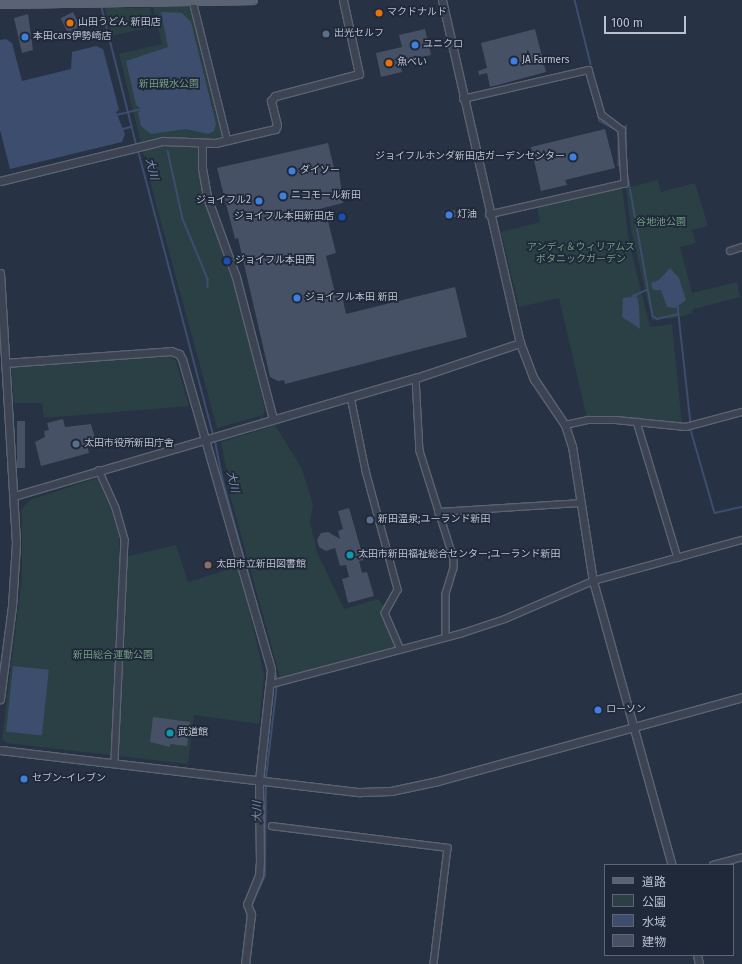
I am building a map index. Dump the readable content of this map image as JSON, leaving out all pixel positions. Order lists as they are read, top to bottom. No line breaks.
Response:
{"water":["大川"],"parks":["新田親水公園","谷地池公園","アンディ＆ウィリアムス ボタニックガーデン","新田総合運動公園"],"places":["マクドナルド","山田うどん 新田店","出光セルフ","本田cars伊勢崎店","ユニクロ","JA Farmers","魚べい","ジョイフルホンダ新田店ガーデンセンター","ダイソー","ニコモール新田","ジョイフル2","灯油","ジョイフル本田新田店","ジョイフル本田西","ジョイフル本田 新田","太田市役所新田庁舎","新田温泉;ユーランド新田","太田市新田福祉総合センター;ユーランド新田","太田市立新田図書館","ローソン","武道館","セブン-イレブン"],"legend":["道路","公園","水域","建物"],"scale_bar":"100 m"}
